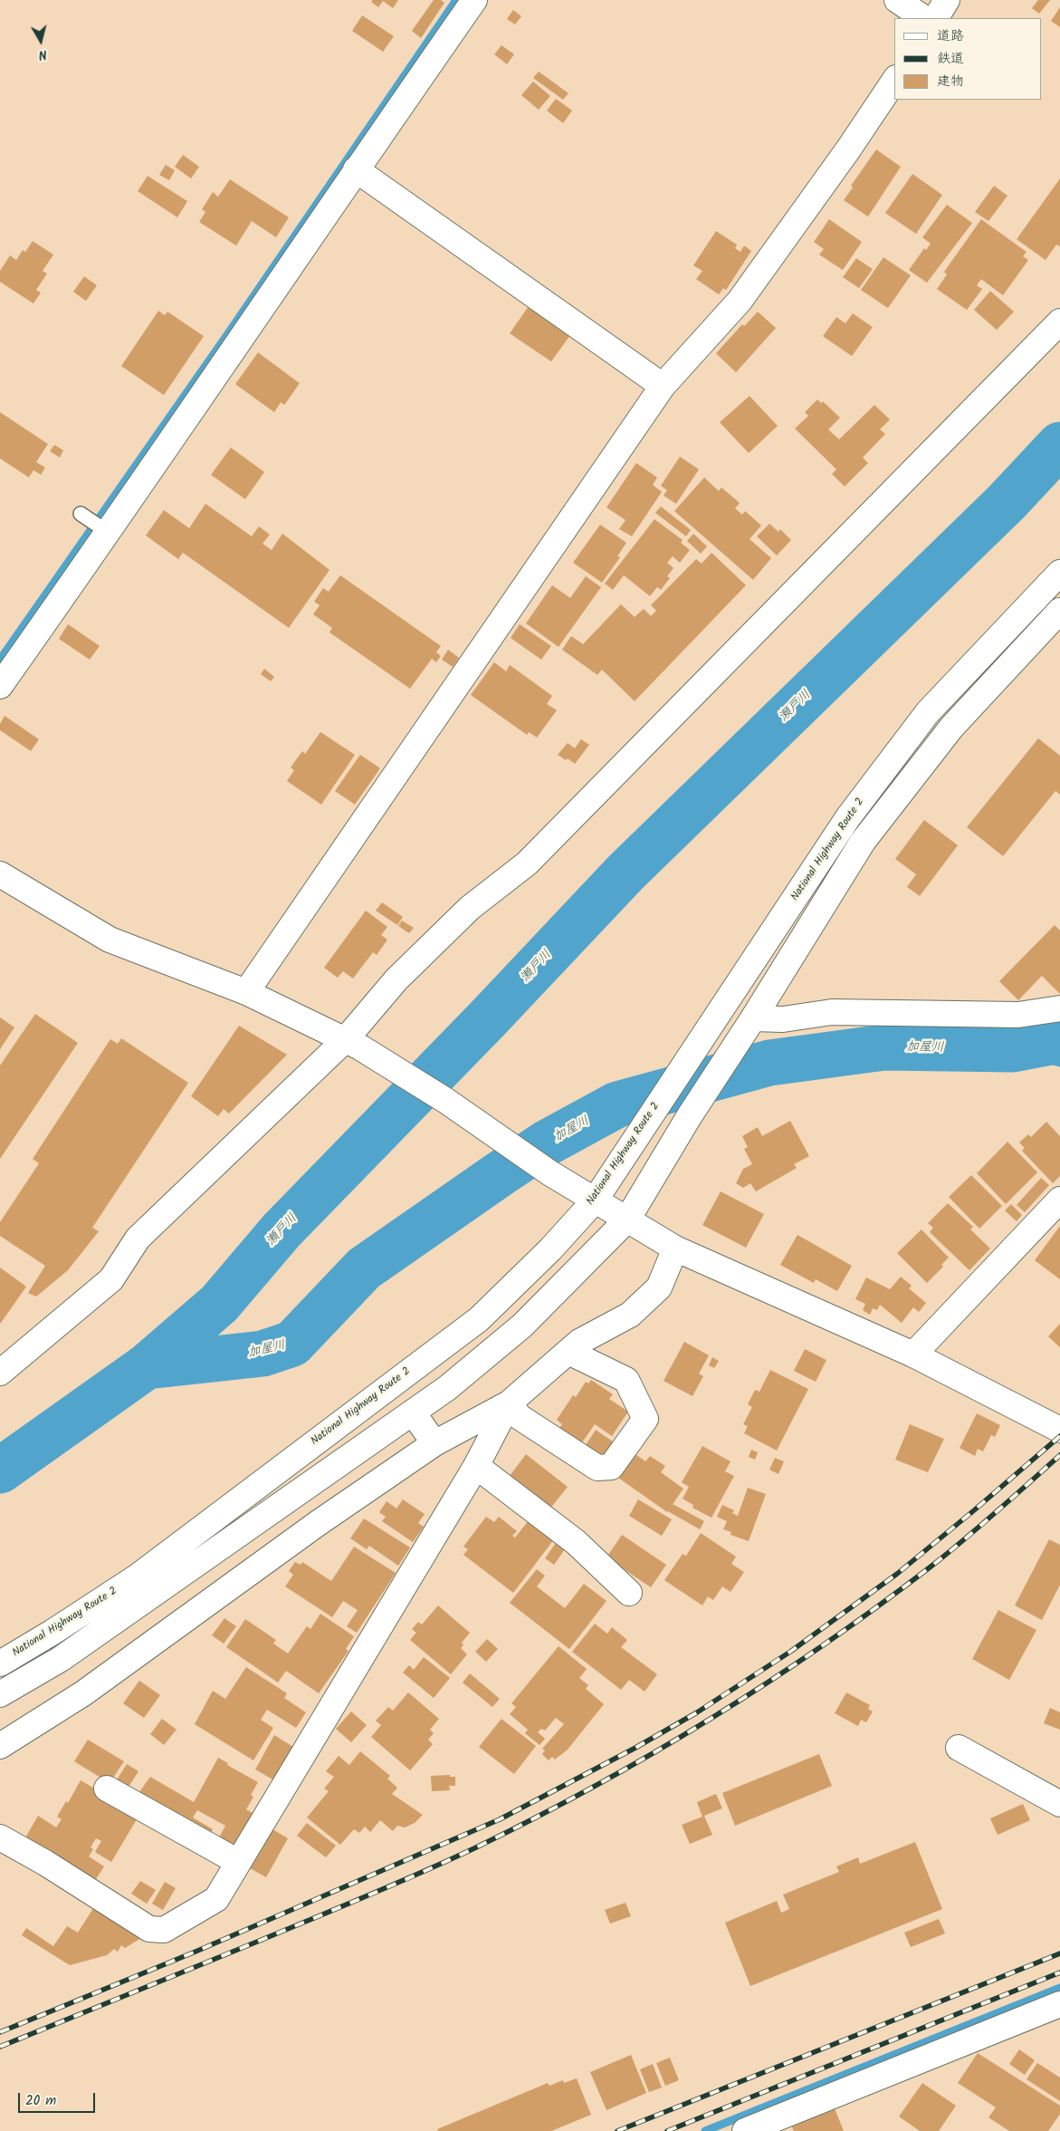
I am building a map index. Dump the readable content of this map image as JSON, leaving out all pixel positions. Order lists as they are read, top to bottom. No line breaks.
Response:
{"streets":{"main road":["National Highway Route 2"]},"water":["瀬戸川","加屋川"],"legend":["道路","鉄道","建物"],"scale_bar":"20 m","north":"bottom"}
